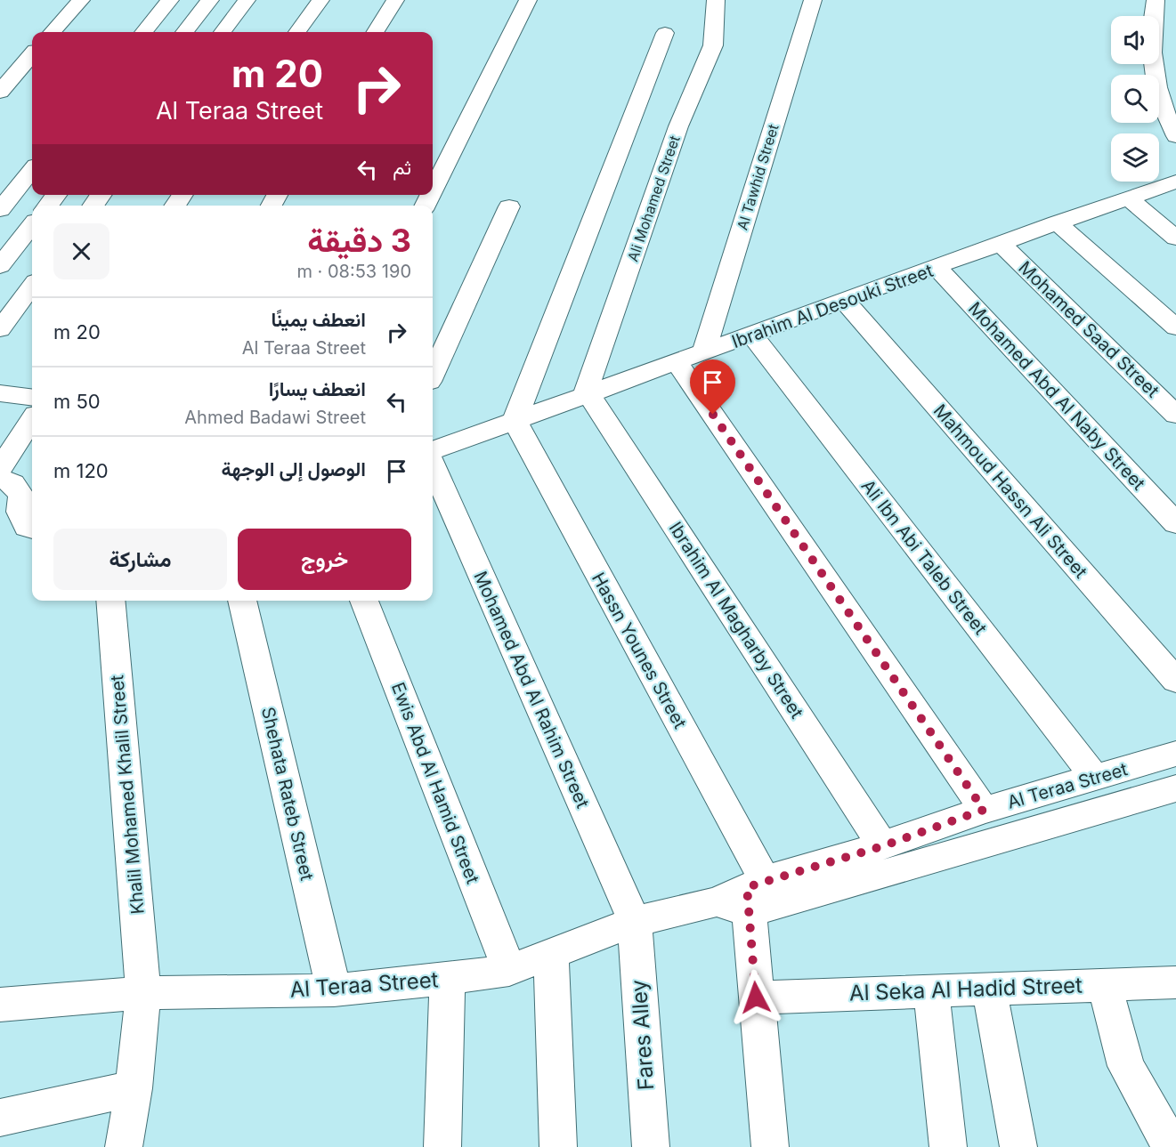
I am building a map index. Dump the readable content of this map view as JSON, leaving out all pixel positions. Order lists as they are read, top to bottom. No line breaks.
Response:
{"streets":{"street":["Al Tawhid Street","Ali Mohamed Street","Ibrahim Al Desouki Street","Mohamed Saad Street","Mohamed Abd Al Naby Street","Mahmoud Hassn Ali Street","Ali Ibn Abi Taleb Street","Ibrahim Al Magharby Street","Hassn Younes Street","Mohamed Abd Al Rahim Street","Ewis Abd Al Hamid Street","Al Teraa Street","Shehata Rateb Street","Khalil Mohamed Khalil Street","Al Seka Al Hadid Street","Fares Alley"]},"crossings":[["Al Tawhid Street","Ibrahim Al Desouki Street"],["Ali Mohamed Street","Ibrahim Al Desouki Street"],["Ali Mohamed Street","Ibrahim Al Magharby Street"],["Ibrahim Al Desouki Street","Mohamed Saad Street"],["Ibrahim Al Desouki Street","Mohamed Abd Al Naby Street"],["Ibrahim Al Desouki Street","Mahmoud Hassn Ali Street"],["Ibrahim Al Desouki Street","Ali Ibn Abi Taleb Street"],["Ibrahim Al Desouki Street","Ibrahim Al Magharby Street"],["Ibrahim Al Desouki Street","Hassn Younes Street"],["Ali Ibn Abi Taleb Street","Al Teraa Street"],["Ibrahim Al Magharby Street","Al Teraa Street"],["Hassn Younes Street","Al Teraa Street"],["Mohamed Abd Al Rahim Street","Al Teraa Street"],["Mohamed Abd Al Rahim Street","Fares Alley"],["Ewis Abd Al Hamid Street","Al Teraa Street"],["Al Teraa Street","Shehata Rateb Street"],["Al Teraa Street","Khalil Mohamed Khalil Street"],["Al Teraa Street","Fares Alley"]],"page":{"turn":["20 m","Al Teraa Street"],"then":"ثم","heading":["3 دقيقة","190 m · 08:53"],"list":[{"name":"انعطف يمينًا","note":"Al Teraa Street","value":"20 m"},{"name":"انعطف يسارًا","note":"Ahmed Badawi Street","value":"50 m"},{"name":"الوصول إلى الوجهة","value":"120 m"}],"buttons":["خروج","مشاركة"]}}
